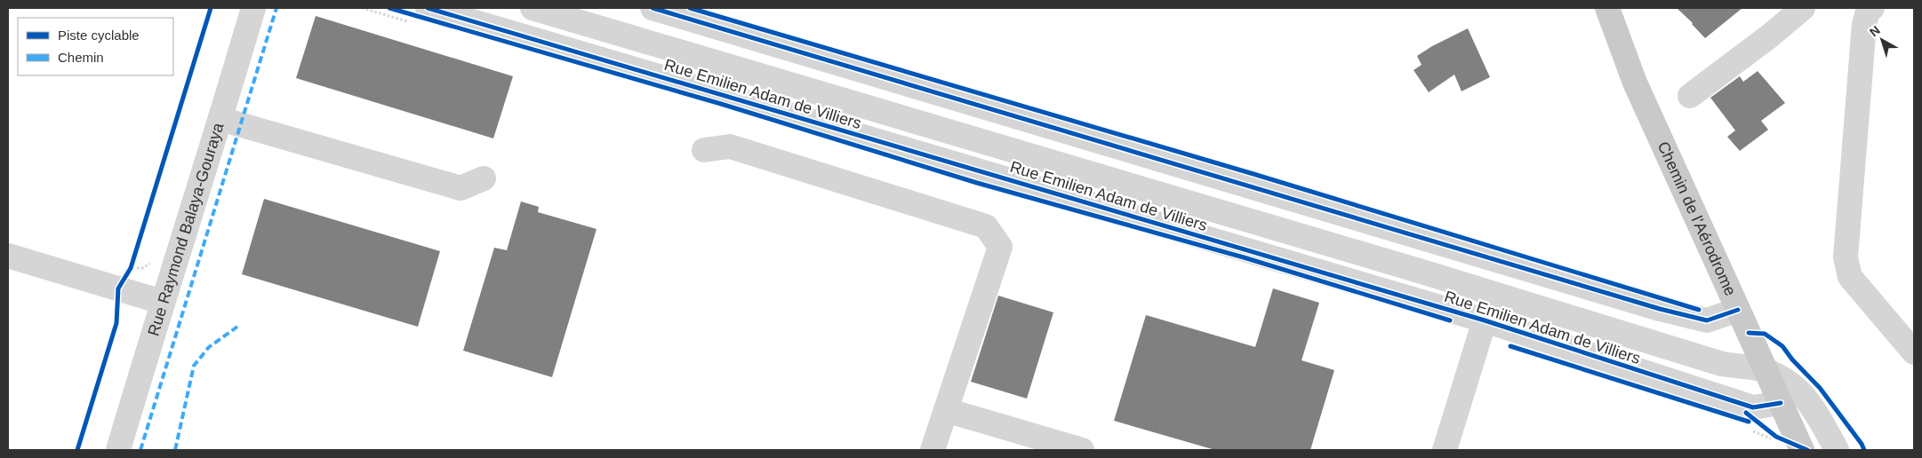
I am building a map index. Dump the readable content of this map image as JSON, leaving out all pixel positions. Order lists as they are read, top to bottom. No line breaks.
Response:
{"streets":{"main road":["Chemin de l'Aérodrome"],"street":["Rue Emilien Adam de Villiers","Rue Raymond Balaya-Gouraya"]},"crossings":[["Rue Emilien Adam de Villiers","Chemin de l'Aérodrome"]],"legend":["Piste cyclable","Chemin"],"north":"top left"}
